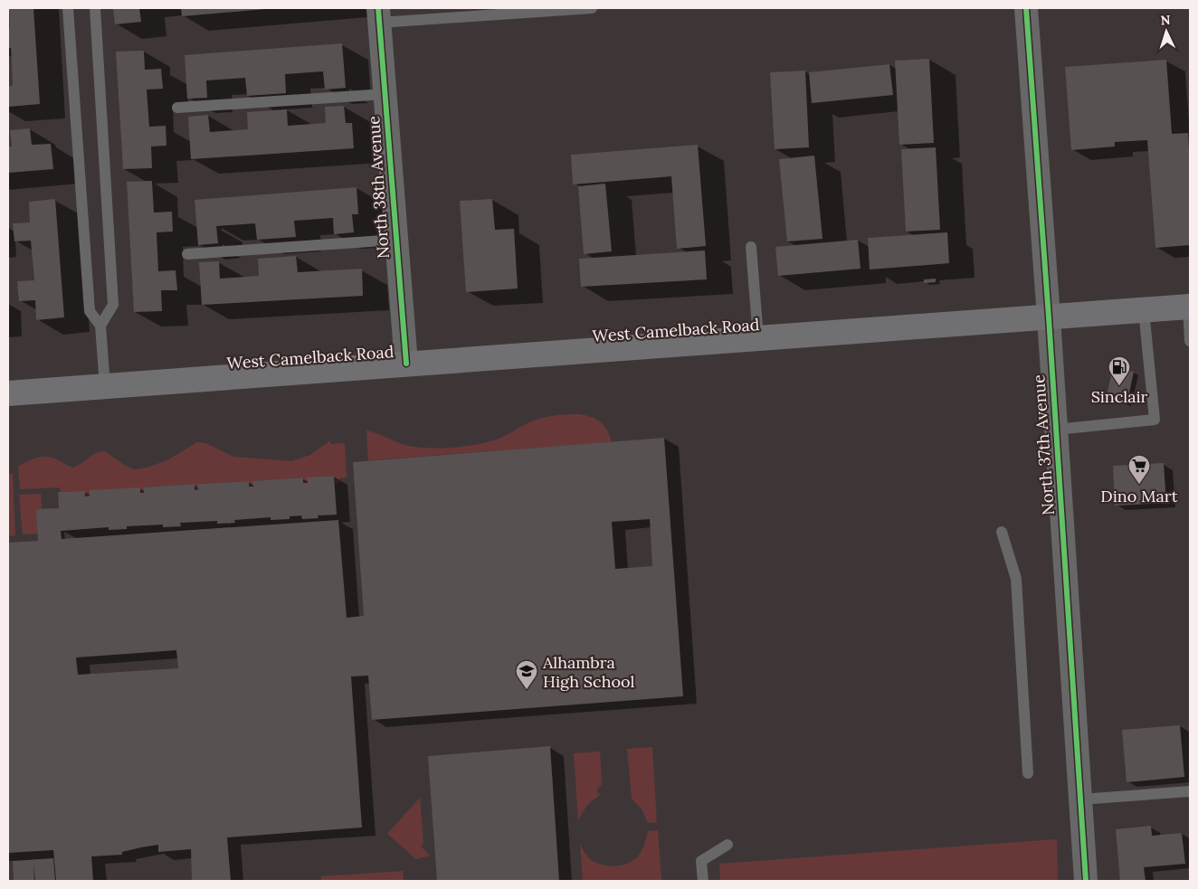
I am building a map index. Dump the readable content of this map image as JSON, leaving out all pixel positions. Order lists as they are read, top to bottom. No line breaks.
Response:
{"streets":{"main road":["West Camelback Road"],"street":["North 38th Avenue","North 37th Avenue"]},"crossings":[["North 38th Avenue","West Camelback Road"],["West Camelback Road","North 37th Avenue"]],"places":{"fuel station":["Sinclair"],"supermarket":["Dino Mart"],"school or university":["Alhambra High School"]},"north":"top"}
